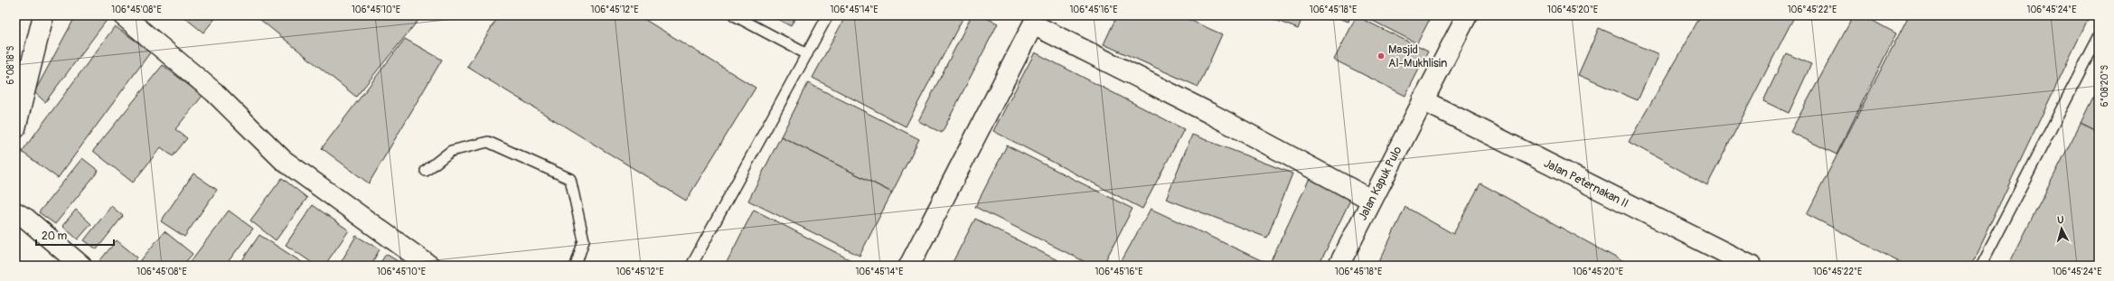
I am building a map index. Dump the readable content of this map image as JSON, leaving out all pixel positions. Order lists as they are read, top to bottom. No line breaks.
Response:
{"streets":{"street":["Jalan Kapuk Pulo","Jalan Peternakan II"]},"crossings":[["Jalan Kapuk Pulo","Jalan Peternakan II"]],"places":["Masjid Al-Mukhlisin"],"scale_bar":"20 m","north":"top","coordinates":["106°45'08\"E","106°45'10\"E","106°45'12\"E","106°45'14\"E","106°45'16\"E","106°45'18\"E","106°45'20\"E","106°45'22\"E","106°45'24\"E","6°08'18\"S","6°08'20\"S"]}
